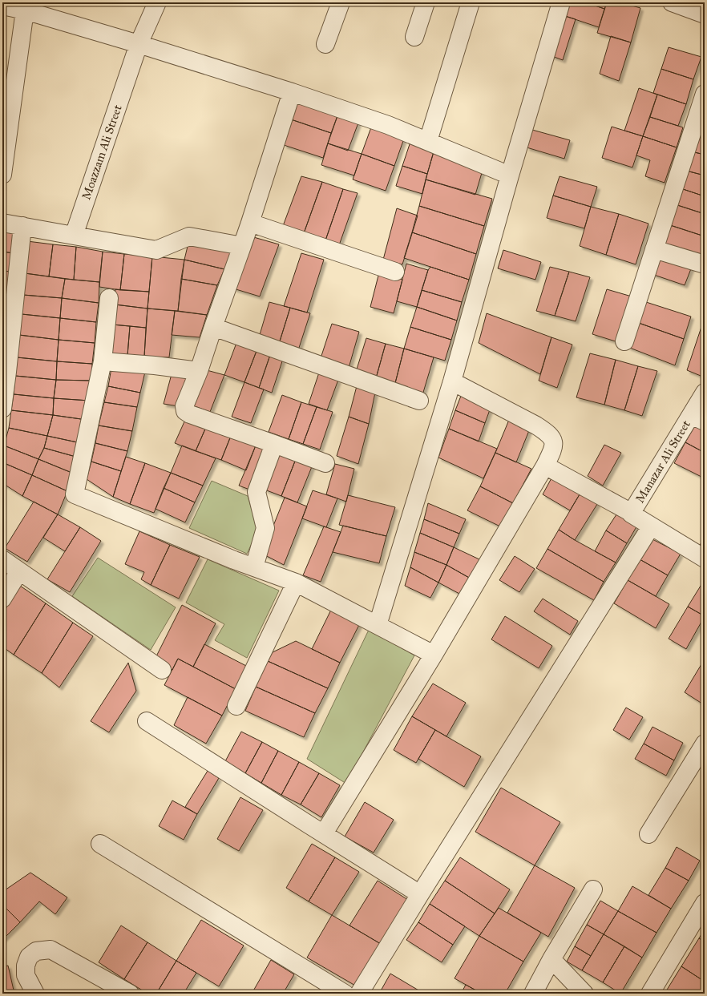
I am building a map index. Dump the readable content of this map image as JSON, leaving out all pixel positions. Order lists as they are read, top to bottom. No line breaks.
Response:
{"streets":{"street":["Moazzam Ali Street","Manazar Ali Street"]}}
